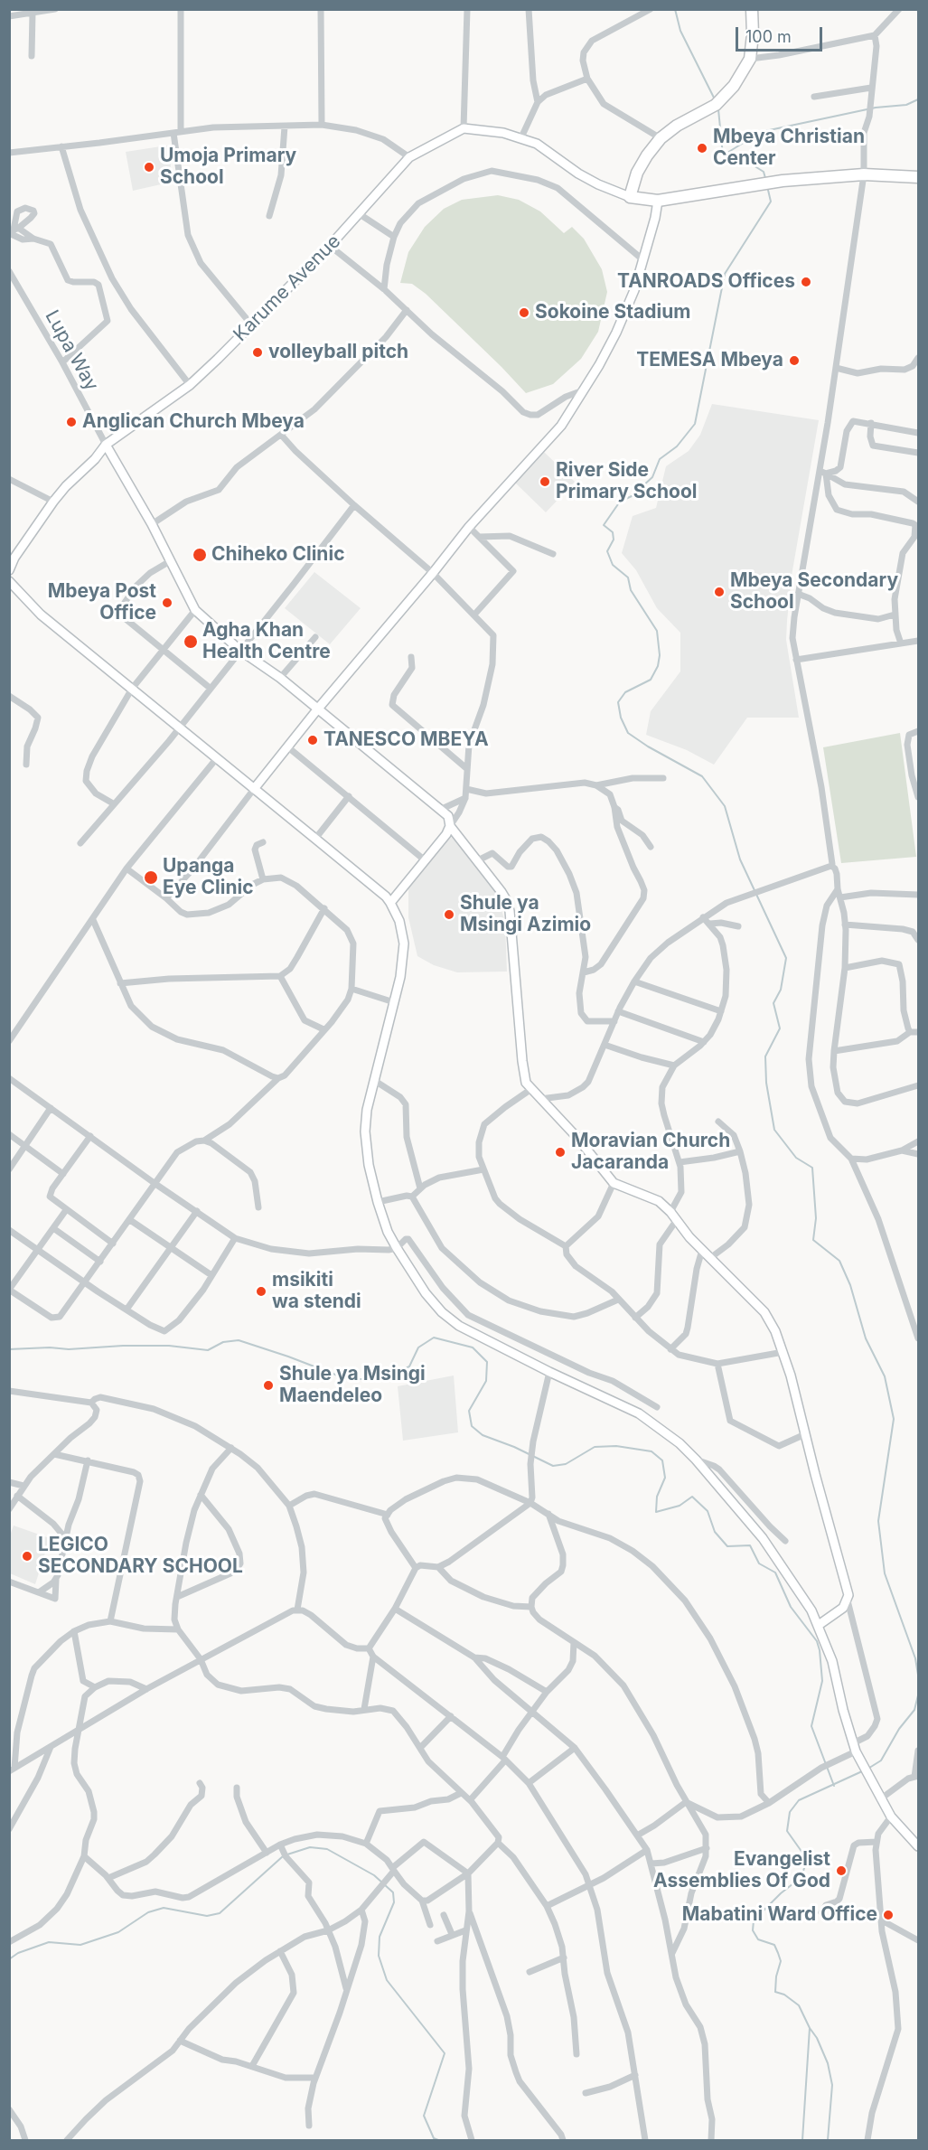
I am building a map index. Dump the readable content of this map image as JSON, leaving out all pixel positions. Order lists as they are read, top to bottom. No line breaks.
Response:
{"streets":{"main road":["Karume Avenue"],"street":["Lupa Way"]},"crossings":[["Karume Avenue","Lupa Way"]],"places":["Mbeya Christian Center","Umoja Primary School","TANROADS Offices","Sokoine Stadium","volleyball pitch","TEMESA Mbeya","Anglican Church Mbeya","River Side Primary School","Chiheko Clinic","Mbeya Secondary School","Mbeya Post Office","Agha Khan Health Centre","TANESCO MBEYA","Upanga Eye Clinic","Shule ya Msingi Azimio","Moravian Church Jacaranda","msikiti wa stendi","Shule ya Msingi Maendeleo","LEGICO SECONDARY SCHOOL","Evangelist Assemblies Of God","Mabatini Ward Office"],"scale_bar":"100 m"}
